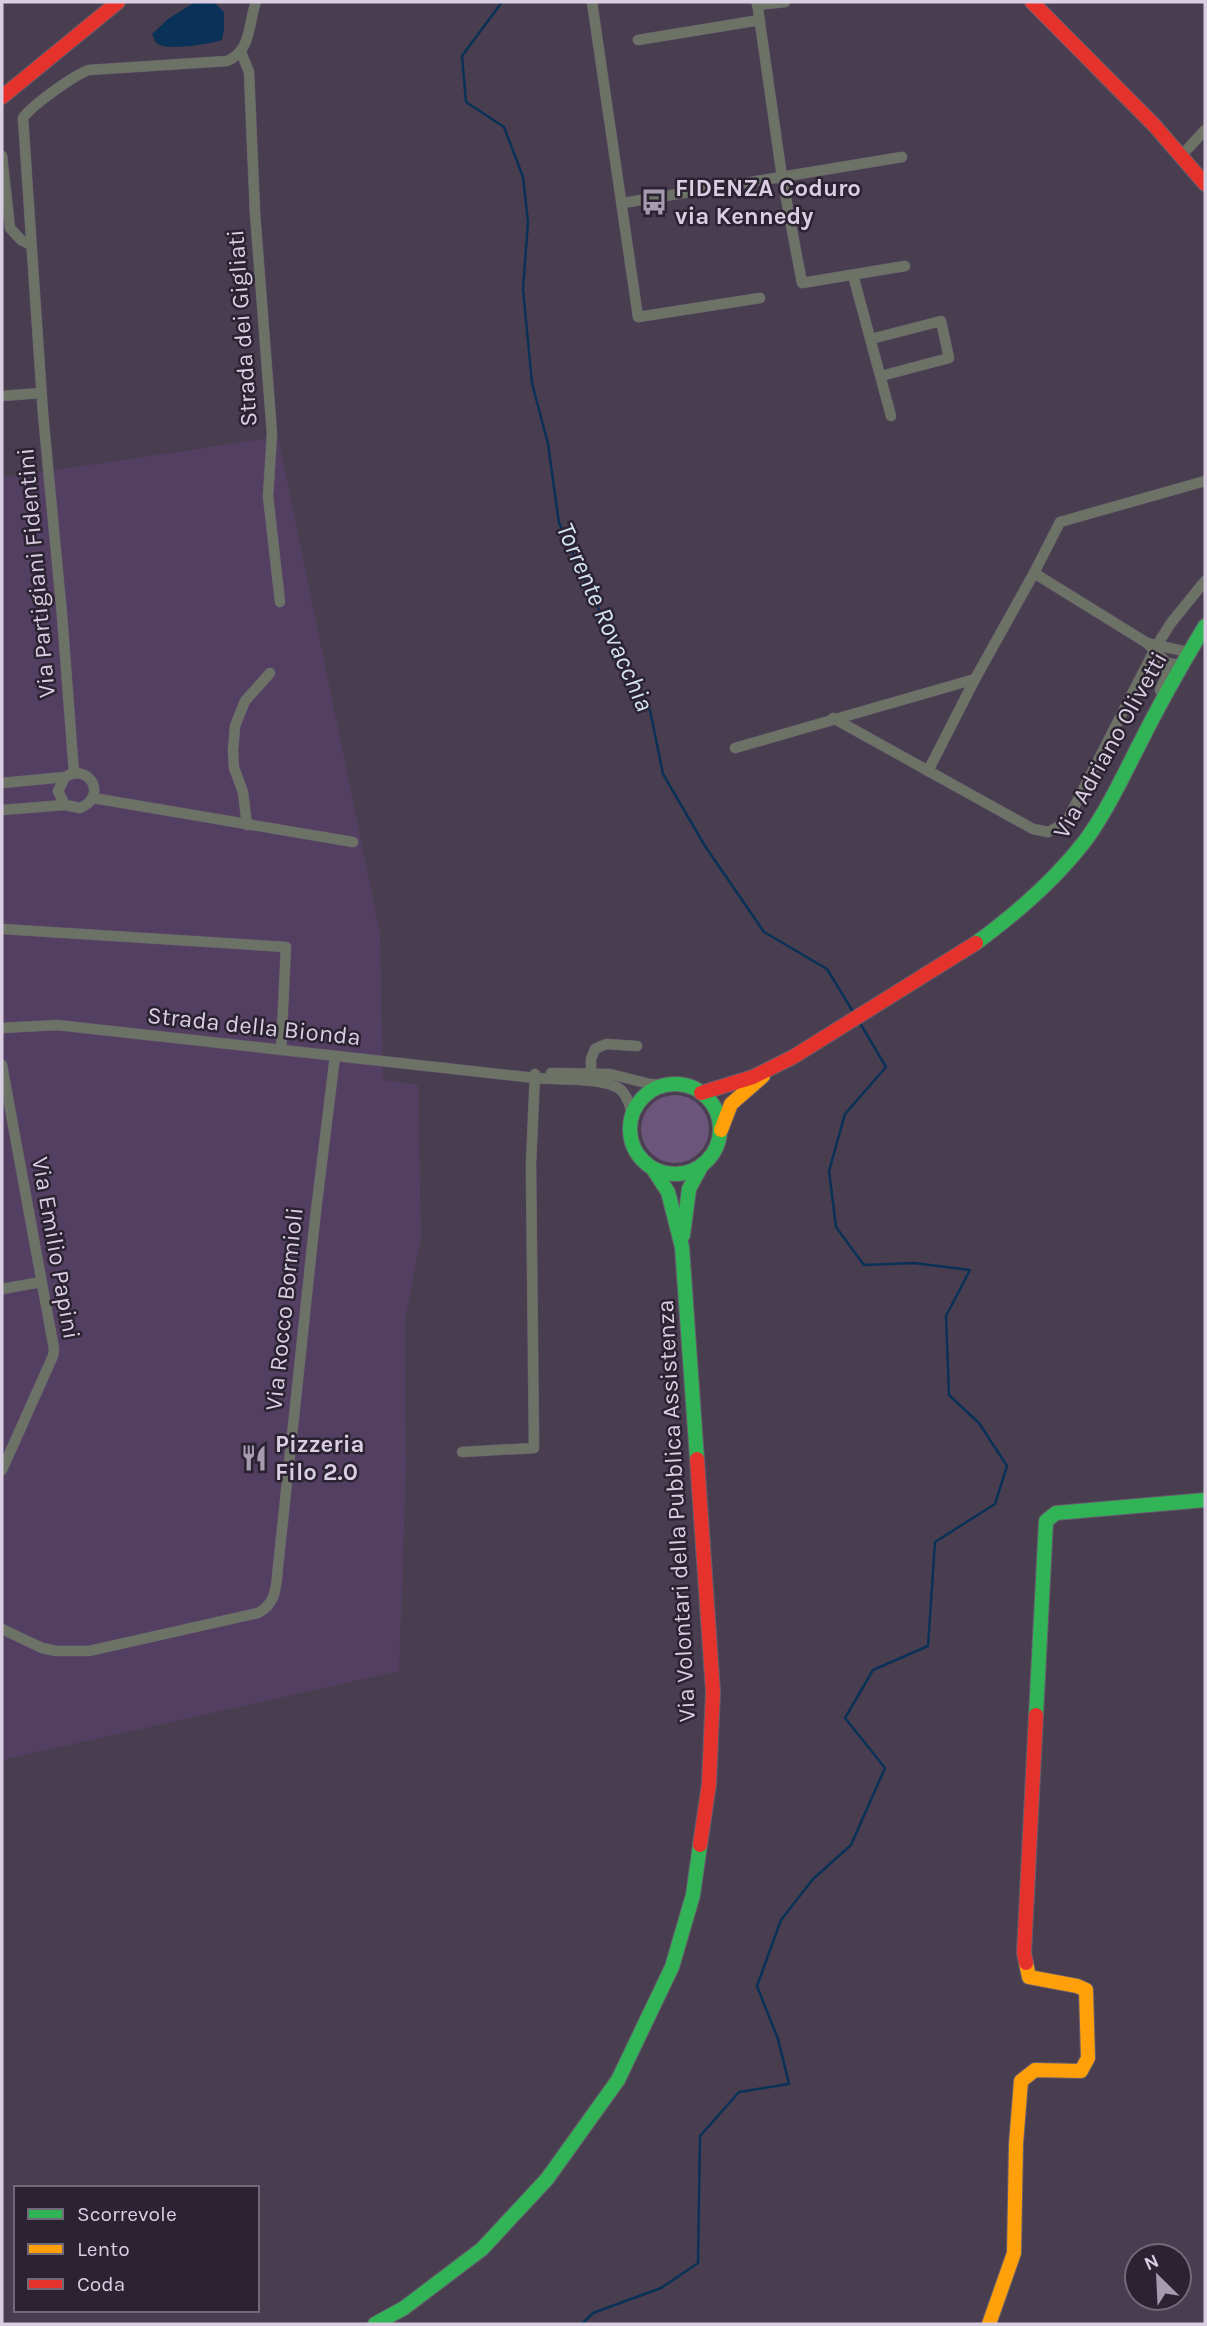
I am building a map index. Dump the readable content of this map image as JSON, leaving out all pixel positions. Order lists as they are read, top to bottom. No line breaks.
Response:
{"streets":{"street":["Strada dei Gigliati","Via Partigiani Fidentini","Via Adriano Olivetti","Strada della Bionda","Via Emilio Papini","Via Rocco Bormioli","Via Volontari della Pubblica Assistenza"]},"crossings":[["Strada dei Gigliati","Via Partigiani Fidentini"],["Strada della Bionda","Via Rocco Bormioli"],["Strada della Bionda","Via Volontari della Pubblica Assistenza"]],"water":["Torrente Rovacchia"],"places":{"bus stop":["FIDENZA Coduro via Kennedy"],"restaurant":["Pizzeria Filo 2.0"]},"legend":["Scorrevole","Lento","Coda"],"north":"top left"}
